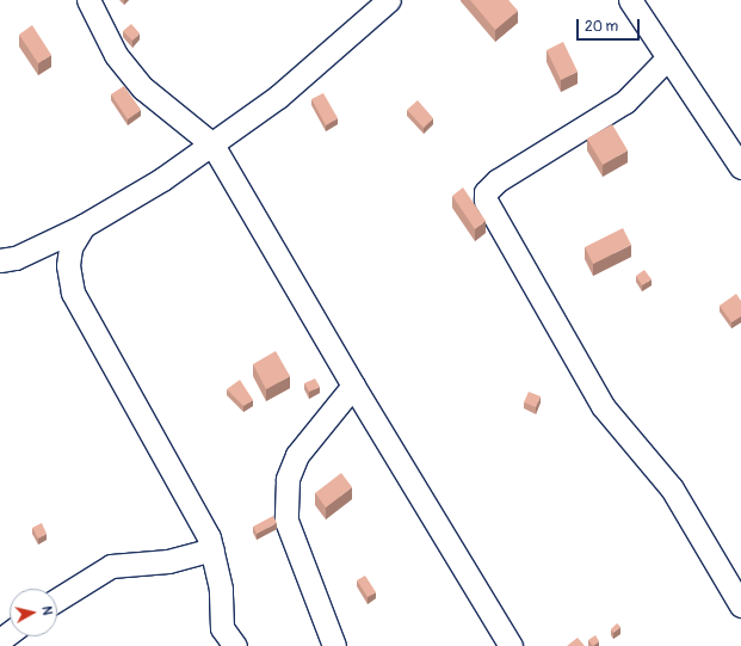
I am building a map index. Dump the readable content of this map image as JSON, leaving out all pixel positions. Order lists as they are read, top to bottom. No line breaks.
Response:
{"scale_bar":"20 m","north":"right"}
